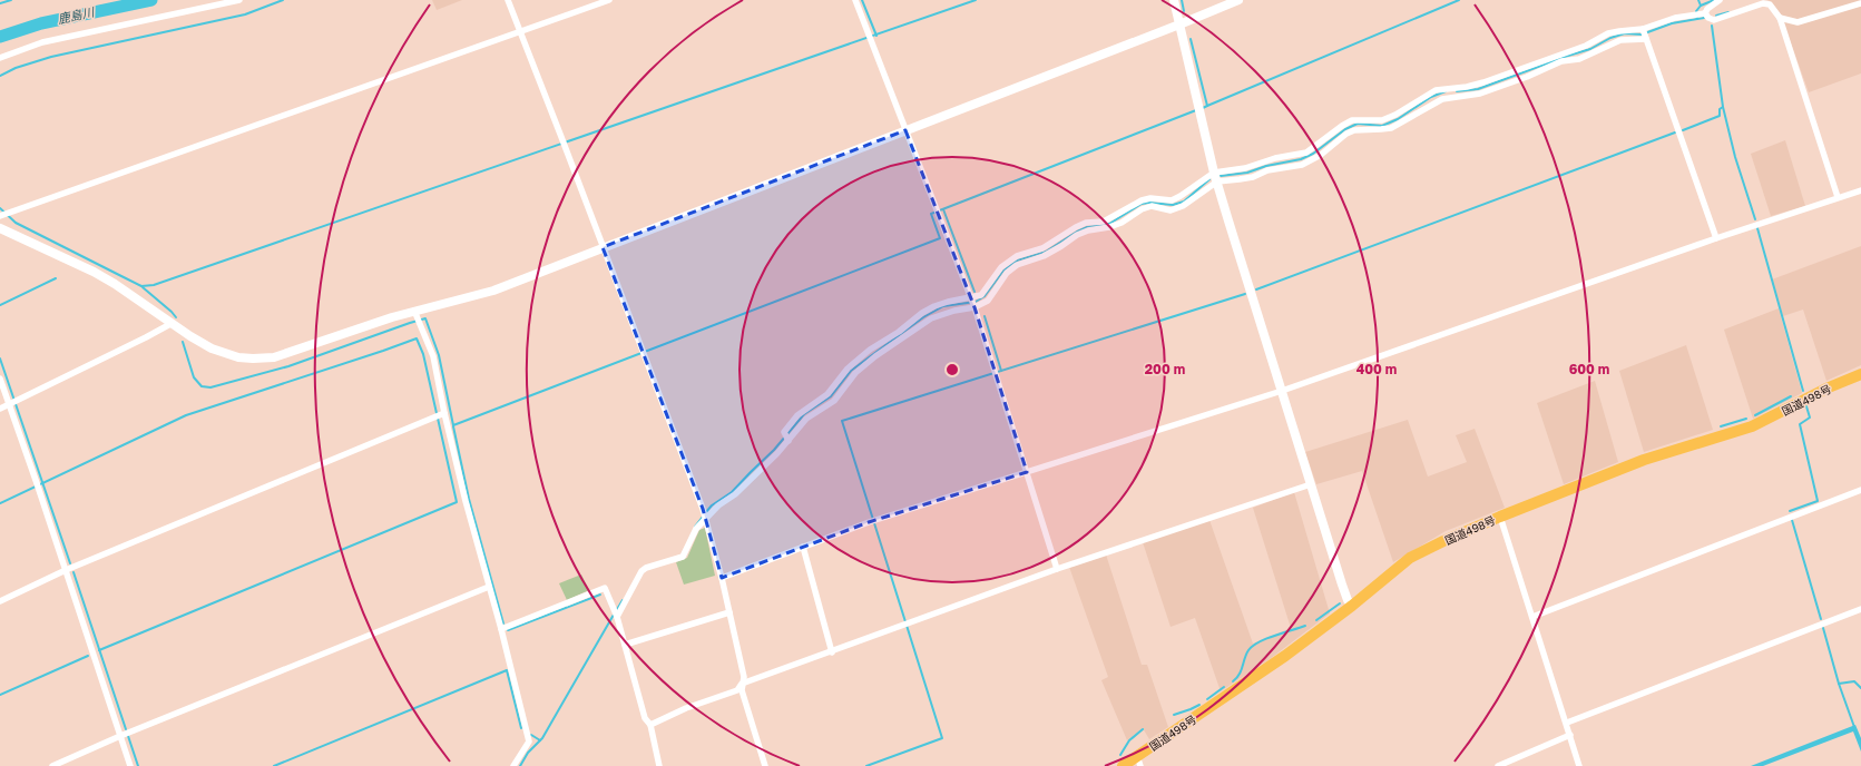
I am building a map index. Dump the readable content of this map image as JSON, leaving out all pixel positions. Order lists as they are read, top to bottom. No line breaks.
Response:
{"streets":{"highway":["国道498号"]},"water":["鹿島川"],"rings":["200 m","400 m","600 m"]}
